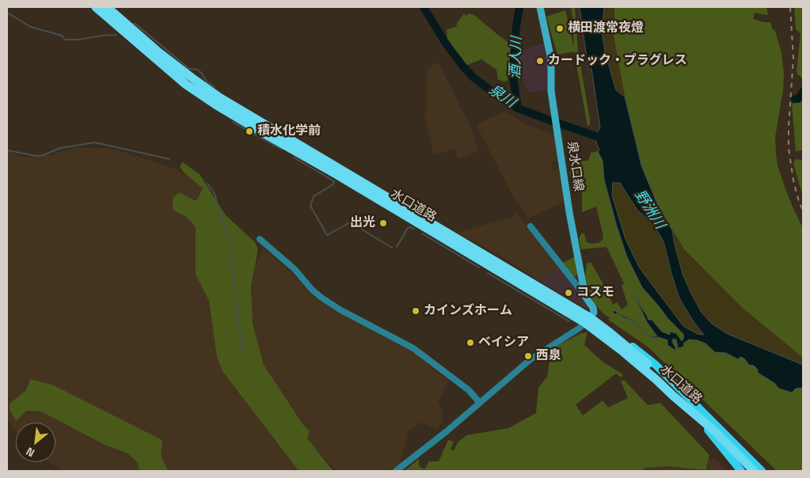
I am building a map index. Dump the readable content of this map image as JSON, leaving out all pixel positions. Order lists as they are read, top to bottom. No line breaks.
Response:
{"streets":{"highway":["水口道路"],"main road":["泉水口線"]},"crossings":[["泉水口線","水口道路"]],"water":["酒人川","泉川","野洲川"],"places":["横田渡常夜燈","カードック・プラグレス","積水化学前","出光","コスモ","カインズホーム","ベイシア","西泉"],"north":"bottom left"}
